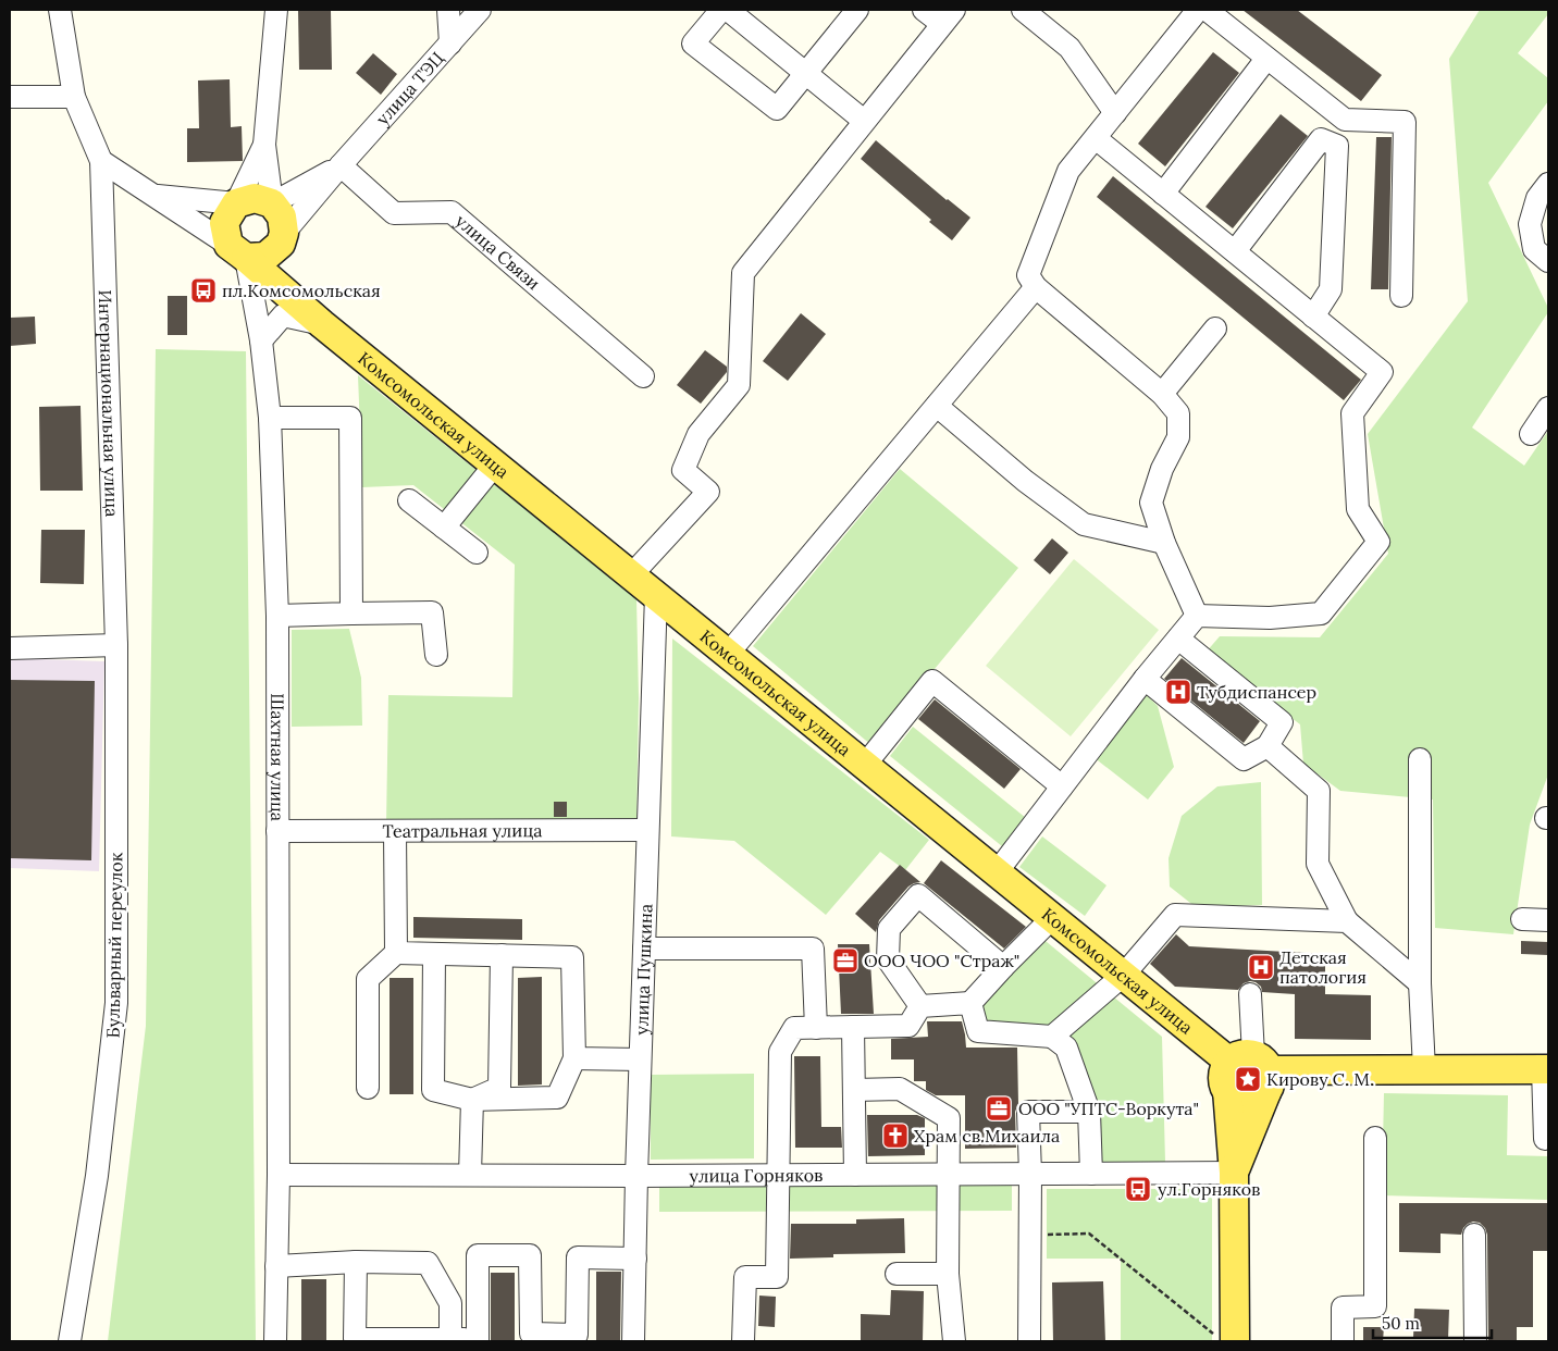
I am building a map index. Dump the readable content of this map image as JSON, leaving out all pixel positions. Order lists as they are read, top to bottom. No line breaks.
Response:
{"streets":{"main road":["Комсомольская улица"],"street":["улица ТЭЦ","улица Связи","Интернациональная улица","Шахтная улица","Театральная улица","Бульварный переулок","улица Пушкина","улица Горняков"]},"crossings":[["улица ТЭЦ","улица Связи"],["улица ТЭЦ","Комсомольская улица"],["улица ТЭЦ","Шахтная улица"],["Интернациональная улица","Бульварный переулок"],["Комсомольская улица","Шахтная улица"],["Комсомольская улица","улица Пушкина"],["Шахтная улица","Театральная улица"],["Шахтная улица","улица Горняков"],["Театральная улица","улица Пушкина"],["улица Пушкина","улица Горняков"]],"places":{"bus stop":["пл.Комсомольская","ул.Горняков"],"hospital":["Тубдиспансер","Детская патология"],"office":["ООО ЧОО \"Страж\"","ООО \"УПТС-Воркута\""],"place":["Кирову С. М."],"church":["Храм св.Михаила"]},"scale_bar":"50 m"}
